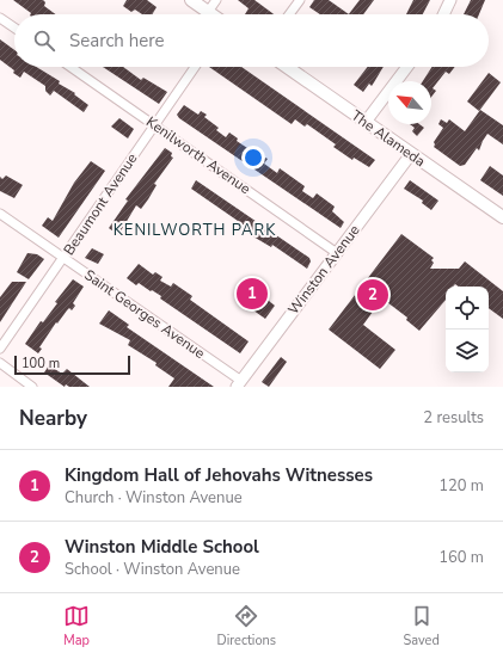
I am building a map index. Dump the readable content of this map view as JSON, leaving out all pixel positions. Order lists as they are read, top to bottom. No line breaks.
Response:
{"streets":{"main road":["The Alameda"],"street":["Kenilworth Avenue","Beaumont Avenue","Winston Avenue","Saint Georges Avenue"]},"crossings":[["The Alameda","Winston Avenue"],["Kenilworth Avenue","Beaumont Avenue"],["Kenilworth Avenue","Winston Avenue"],["Beaumont Avenue","Saint Georges Avenue"],["Winston Avenue","Saint Georges Avenue"]],"districts":["KENILWORTH PARK"],"scale_bar":"100 m","north":"top left","page":{"search":"Search here","pins":["1","2"],"scale":"100 m","heading":["Nearby","2 results"],"list":[{"mark":"1","name":"Kingdom Hall of Jehovahs Witnesses","note":"Church · Winston Avenue","value":"120 m"},{"mark":"2","name":"Winston Middle School","note":"School · Winston Avenue","value":"160 m"}],"nav":["Map","Directions","Saved"]}}
